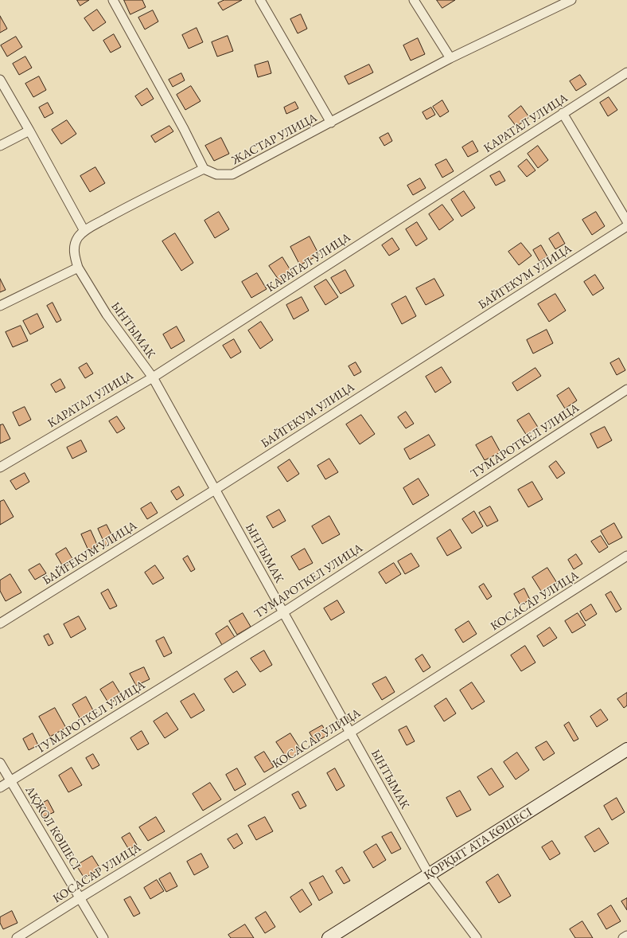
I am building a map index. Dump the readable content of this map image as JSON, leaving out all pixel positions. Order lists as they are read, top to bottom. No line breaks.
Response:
{"streets":{"main road":["ҚОРҚЫТ АТА КӨШЕСІ"],"street":["КАРАТАЛ УЛИЦА","ЖАСТАР УЛИЦА","БАЙГЕКУМ УЛИЦА","ЫНТЫМАК","ТУМАРОТКЕЛ УЛИЦА","КОСАСАР УЛИЦА","АҚЖОЛ КӨШЕСІ"]},"crossings":[["КАРАТАЛ УЛИЦА","ЫНТЫМАК"],["БАЙГЕКУМ УЛИЦА","ЫНТЫМАК"],["ЫНТЫМАК","ТУМАРОТКЕЛ УЛИЦА"],["ЫНТЫМАК","КОСАСАР УЛИЦА"],["ЫНТЫМАК","ҚОРҚЫТ АТА КӨШЕСІ"],["ТУМАРОТКЕЛ УЛИЦА","АҚЖОЛ КӨШЕСІ"],["КОСАСАР УЛИЦА","АҚЖОЛ КӨШЕСІ"]]}
